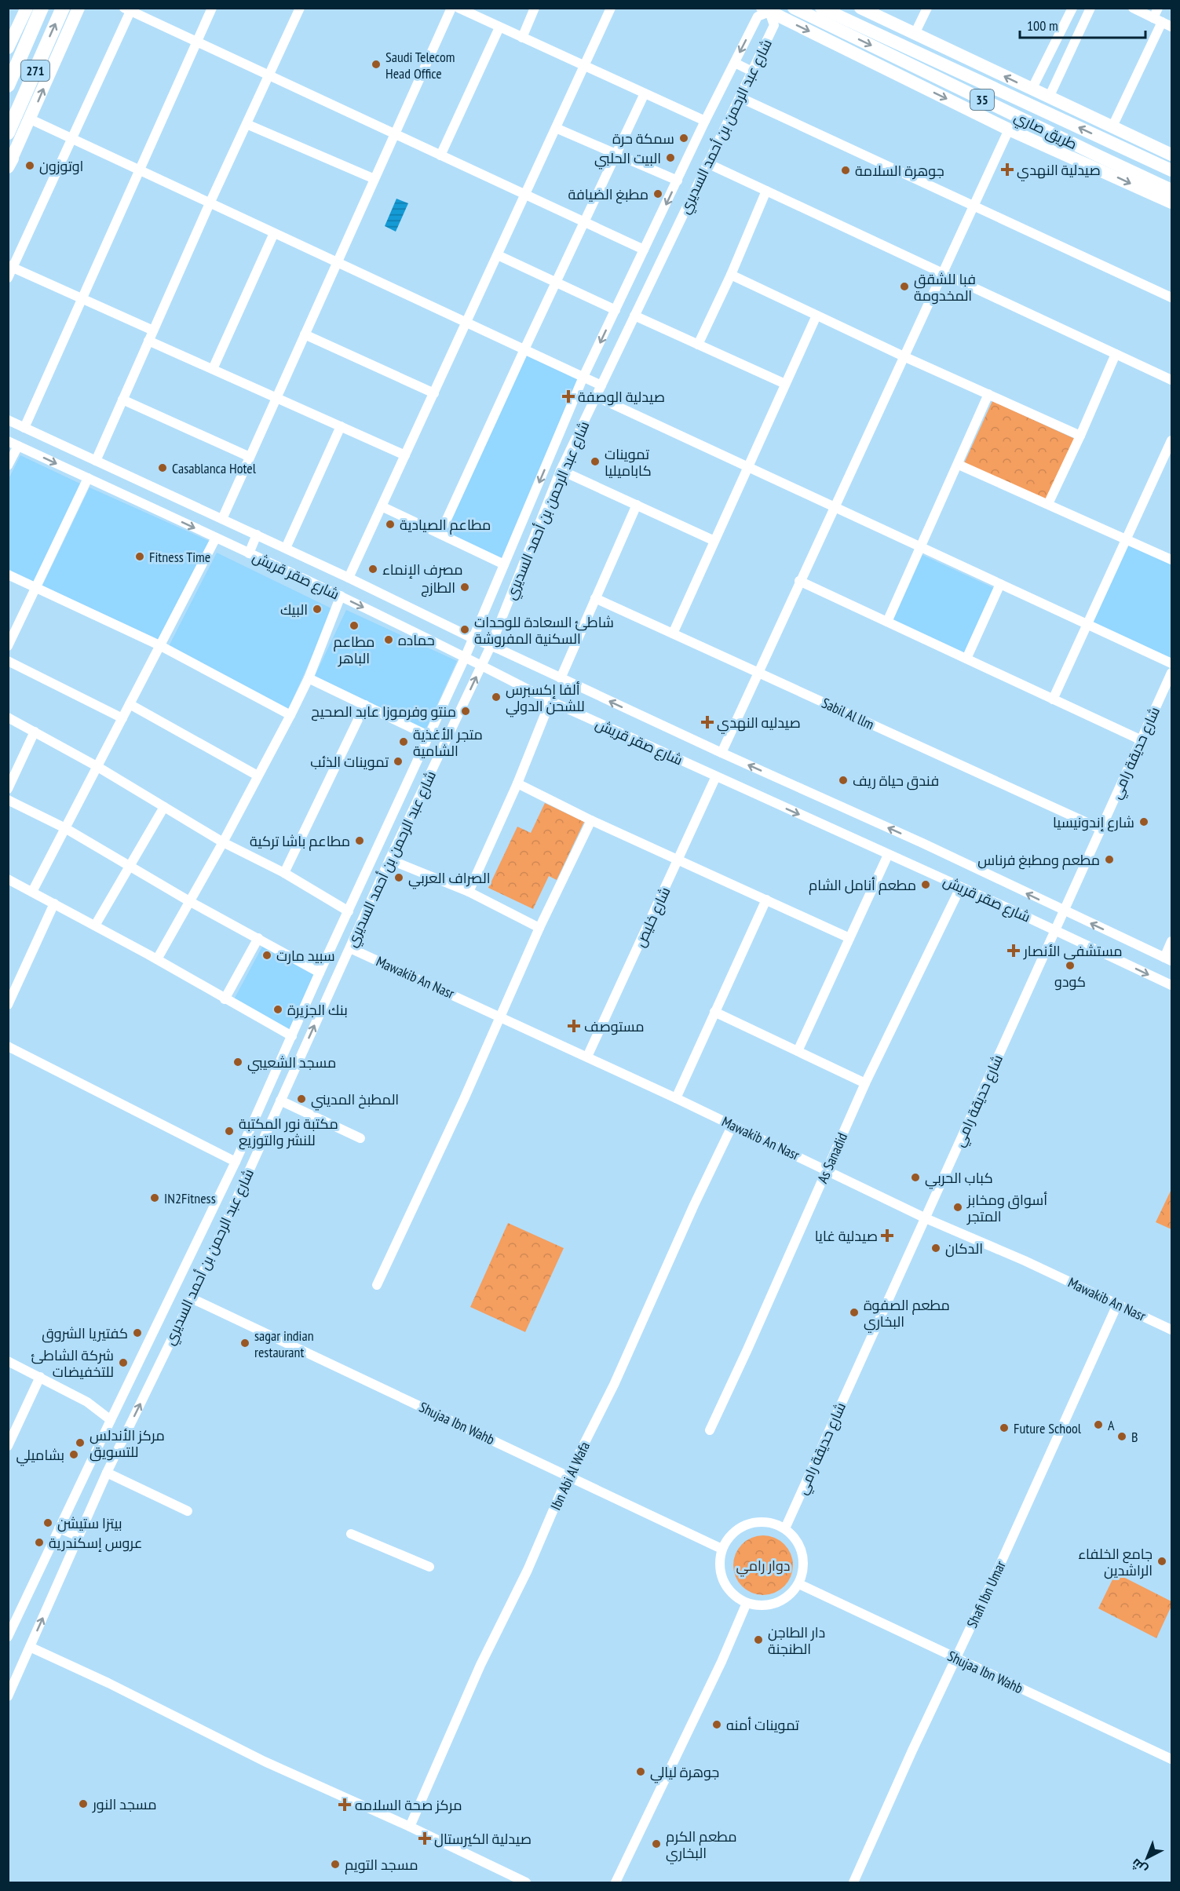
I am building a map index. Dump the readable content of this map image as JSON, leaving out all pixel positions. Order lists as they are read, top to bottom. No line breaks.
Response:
{"streets":{"highway":["271"],"main road":["35","طريق صاري"],"street":["شارع عبد الرحمن بن أحمد السديري","شارع صقر قريش","Sabil Al llm","شارع حديقة رامي","شارع خليص","Mawakib An Nasr","As Sanadid","Shujaa Ibn Wahb","Ibn Abi Al Wafa","Shafi Ibn Umar"]},"crossings":[["شارع عبد الرحمن بن أحمد السديري","شارع صقر قريش"],["شارع عبد الرحمن بن أحمد السديري","Mawakib An Nasr"],["شارع عبد الرحمن بن أحمد السديري","Shujaa Ibn Wahb"],["شارع صقر قريش","شارع حديقة رامي"],["شارع صقر قريش","شارع خليص"],["شارع صقر قريش","As Sanadid"],["Sabil Al llm","شارع حديقة رامي"],["شارع حديقة رامي","Mawakib An Nasr"],["شارع حديقة رامي","Shujaa Ibn Wahb"],["شارع خليص","Mawakib An Nasr"],["Mawakib An Nasr","As Sanadid"],["Mawakib An Nasr","Ibn Abi Al Wafa"],["Mawakib An Nasr","Shafi Ibn Umar"],["Shujaa Ibn Wahb","Ibn Abi Al Wafa"],["Shujaa Ibn Wahb","Shafi Ibn Umar"]],"parks":["دوار رامي"],"places":{"other":["Saudi Telecom Head Office","سمكة حرة","البيت الحلبي","اوتوزون","جوهرة السلامة","مطبغ الضيافة","فبا للشقق المخدومة","تموينات كاباميليا","Casablanca Hotel","مطاعم الصيادية","Fitness Time","مصرف الإنماء","الطازج","البيك","مطاعم الباهر","شاطئ السعادة للوحدات السكنية المفروشة","حماده","ألفا إكسبرس للشحن الدولي","منتو وفرموزا عابد الصحيح","متجر الأغذية الشامية","تموينات الذئب","فندق حياة ريف","شارع إندونيسيا","مطاعم باشا تركية","مطعم ومطبغ فرناس","الصراف العربي","مطعم أنامل الشام","سبيد مارت","كودو","بنك الجزيرة","مسجد الشعيبي","المطبخ المديني","مكتبة نور المكتبة للنشر والتوزيع","كباب الحربي","IN2Fitness","أسواق ومخابز المتجر","الدكان","مطعم الصفوة البخاري","كفتيريا الشروق","sagar indian restaurant","شركة الشاطئ للتخفيضات","A","Future School","B","مركز الأندلس للتسويق","بشاميلي","بيتزا ستيشن","عروس إسكندرية","جامع الخلفاء الراشدين","دار الطاجن الطنجنة","تموينات أمنه","جوهرة ليالي","مسجد النور","مطعم الكرم البخاري","مسجد التويم"],"health":["صيدلية النهدي","صيدلية الوصفة","صيدليه النهدي","مستشفى الأنصار","مستوصف","صيدلية غايا","مركز صحة السلامه","صيدلية الكيرستال"]},"scale_bar":"100 m","north":"bottom left"}
